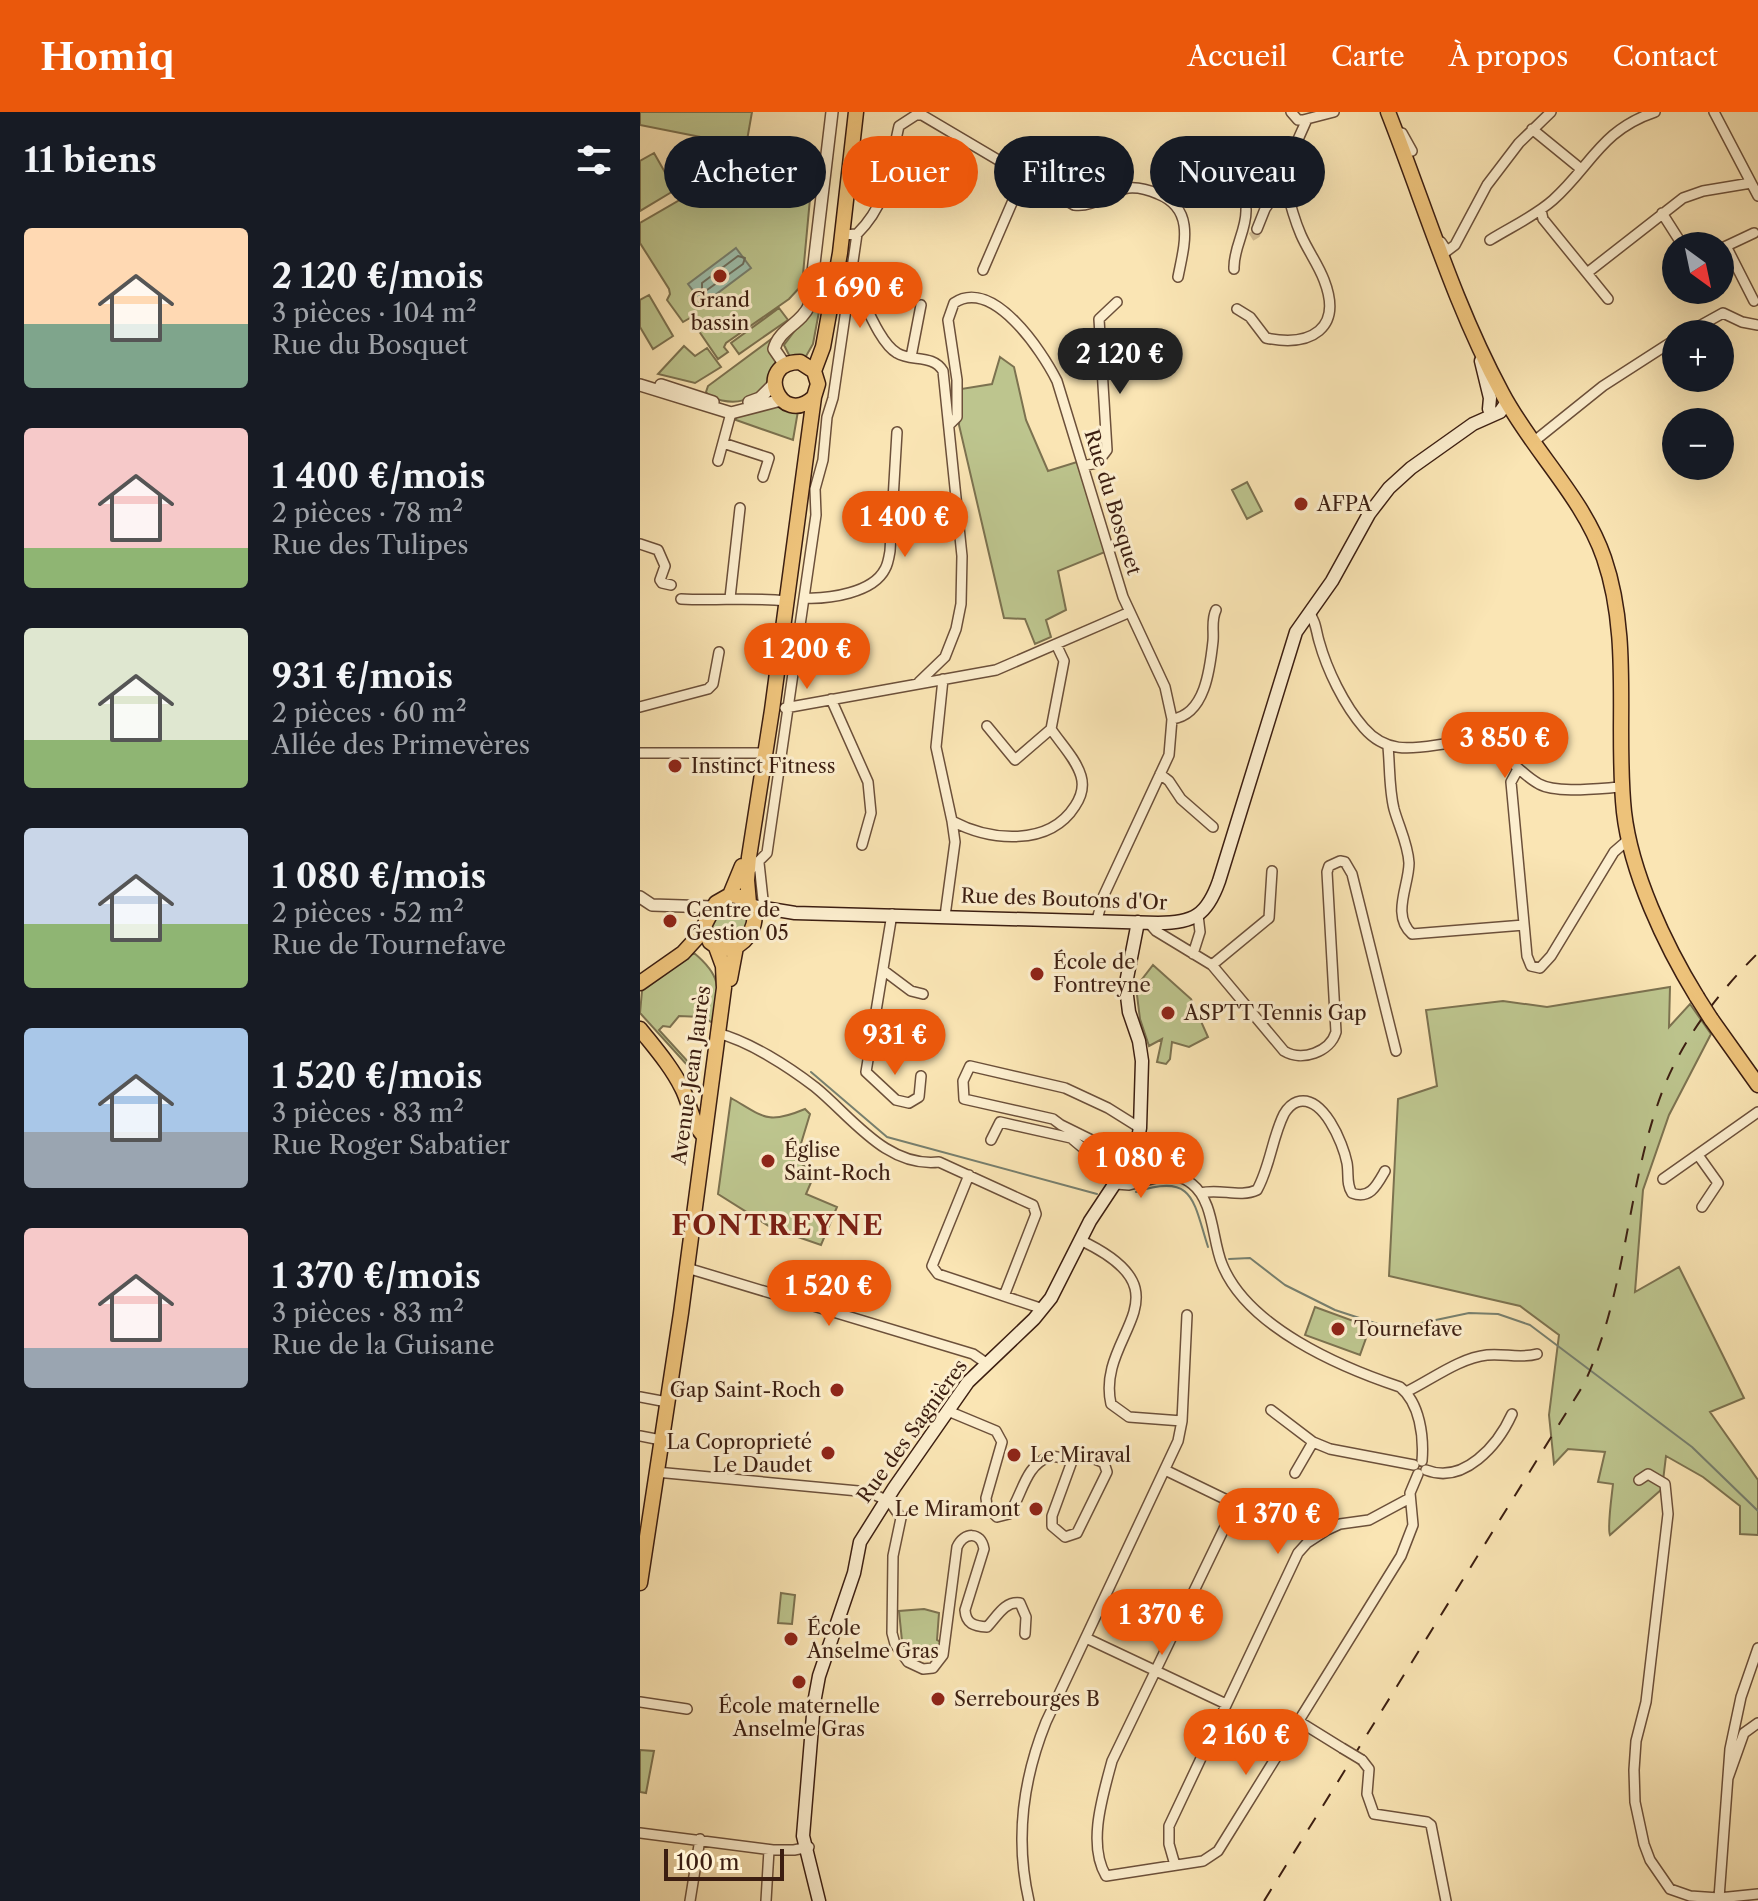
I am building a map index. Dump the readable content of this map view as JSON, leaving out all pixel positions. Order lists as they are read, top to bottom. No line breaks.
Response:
{"streets":{"main road":["Rue des Boutons d'Or","Avenue Jean Jaurès","Rue des Sagnières"],"street":["Rue du Bosquet"]},"crossings":[["Rue des Boutons d'Or","Avenue Jean Jaurès"],["Rue des Boutons d'Or","Rue des Sagnières"]],"districts":["FONTREYNE"],"places":["Grand bassin","AFPA","Instinct Fitness","Centre de Gestion 05","École de Fontreyne","ASPTT Tennis Gap","Église Saint-Roch","Tournefave","Gap Saint-Roch","La Coproprieté Le Daudet","Le Miraval","Le Miramont","École Anselme Gras","École maternelle Anselme Gras","Serrebourges B"],"scale_bar":"100 m","north":"bottom right","page":{"header":"Homiq","nav":["Accueil","Carte","À propos","Contact"],"heading":"11 biens","chip":["Acheter","Louer","Filtres","Nouveau"],"list":[{"name":"2 120 €/mois","note":"3 pièces · 104 m² · Rue du Bosquet"},{"name":"1 400 €/mois","note":"2 pièces · 78 m² · Rue des Tulipes"},{"name":"931 €/mois","note":"2 pièces · 60 m² · Allée des Primevères"},{"name":"1 080 €/mois","note":"2 pièces · 52 m² · Rue de Tournefave"},{"name":"1 520 €/mois","note":"3 pièces · 83 m² · Rue Roger Sabatier"},{"name":"1 370 €/mois","note":"3 pièces · 83 m² · Rue de la Guisane"}],"map_buttons":["+","−"],"price":["1 690 €","2 120 €","1 400 €","1 200 €","3 850 €","931 €","1 080 €","1 520 €","1 370 €","1 370 €","2 160 €"],"scale":"100 m"}}
